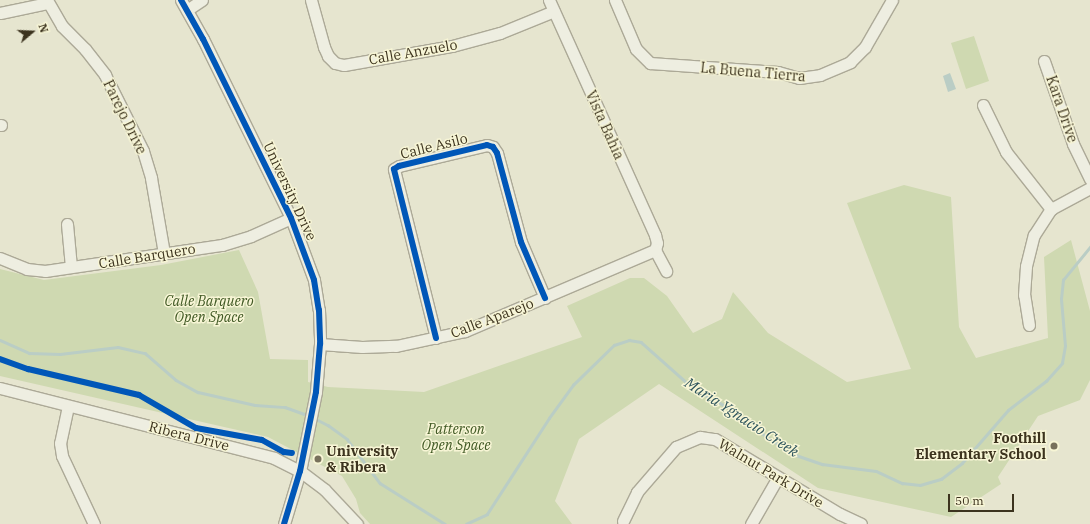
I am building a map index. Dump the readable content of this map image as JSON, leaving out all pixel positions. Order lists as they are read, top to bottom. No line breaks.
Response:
{"streets":{"street":["Calle Anzuelo","La Buena Tierra","Kara Drive","Parejo Drive","Vista Bahia","Calle Asilo","University Drive","Calle Barquero","Calle Aparejo","Ribera Drive","Walnut Park Drive"]},"crossings":[["Calle Anzuelo","Vista Bahia"],["Parejo Drive","Calle Barquero"],["Vista Bahia","Calle Aparejo"],["Calle Asilo","Calle Aparejo"],["University Drive","Calle Barquero"],["University Drive","Calle Aparejo"],["University Drive","Ribera Drive"]],"water":["Maria Ygnacio Creek"],"parks":["Calle Barquero Open Space","Patterson Open Space"],"places":["Foothill Elementary School","University & Ribera"],"scale_bar":"50 m","north":"right"}
